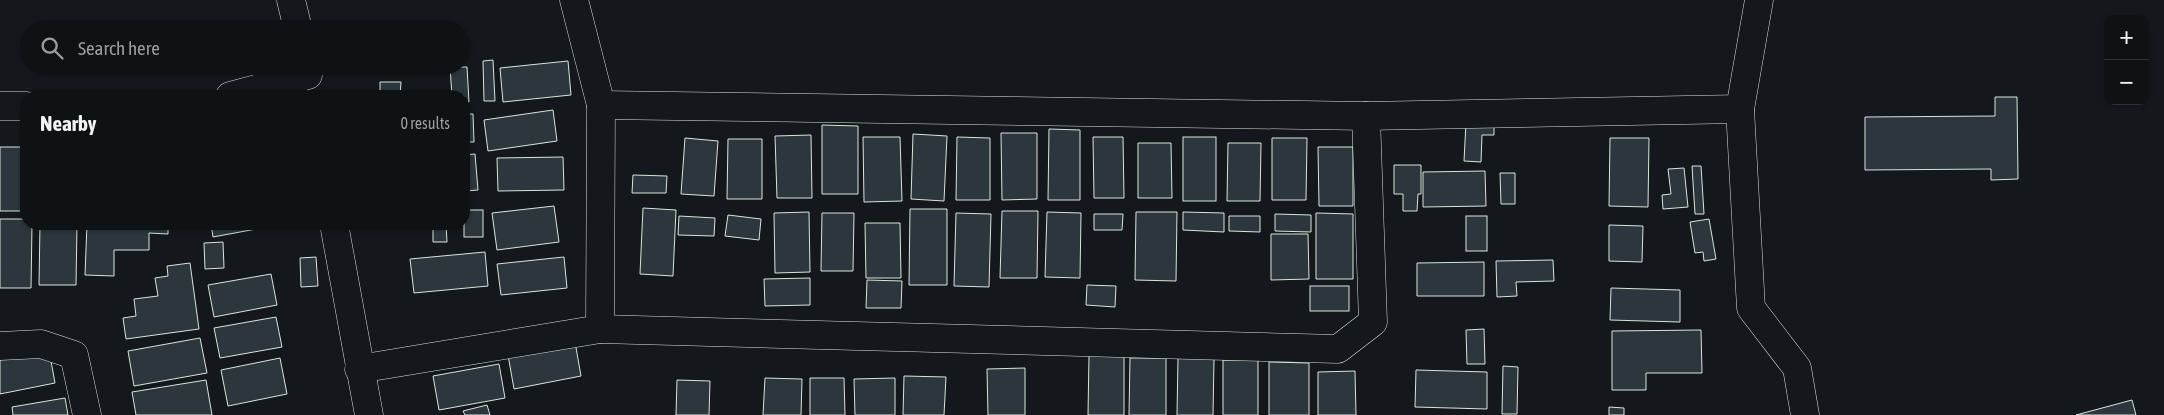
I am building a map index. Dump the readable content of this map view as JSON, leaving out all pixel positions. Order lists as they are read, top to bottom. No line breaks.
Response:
{"page":{"map_buttons":["+","−"],"search":"Search here","heading":["Nearby","0 results"]}}
